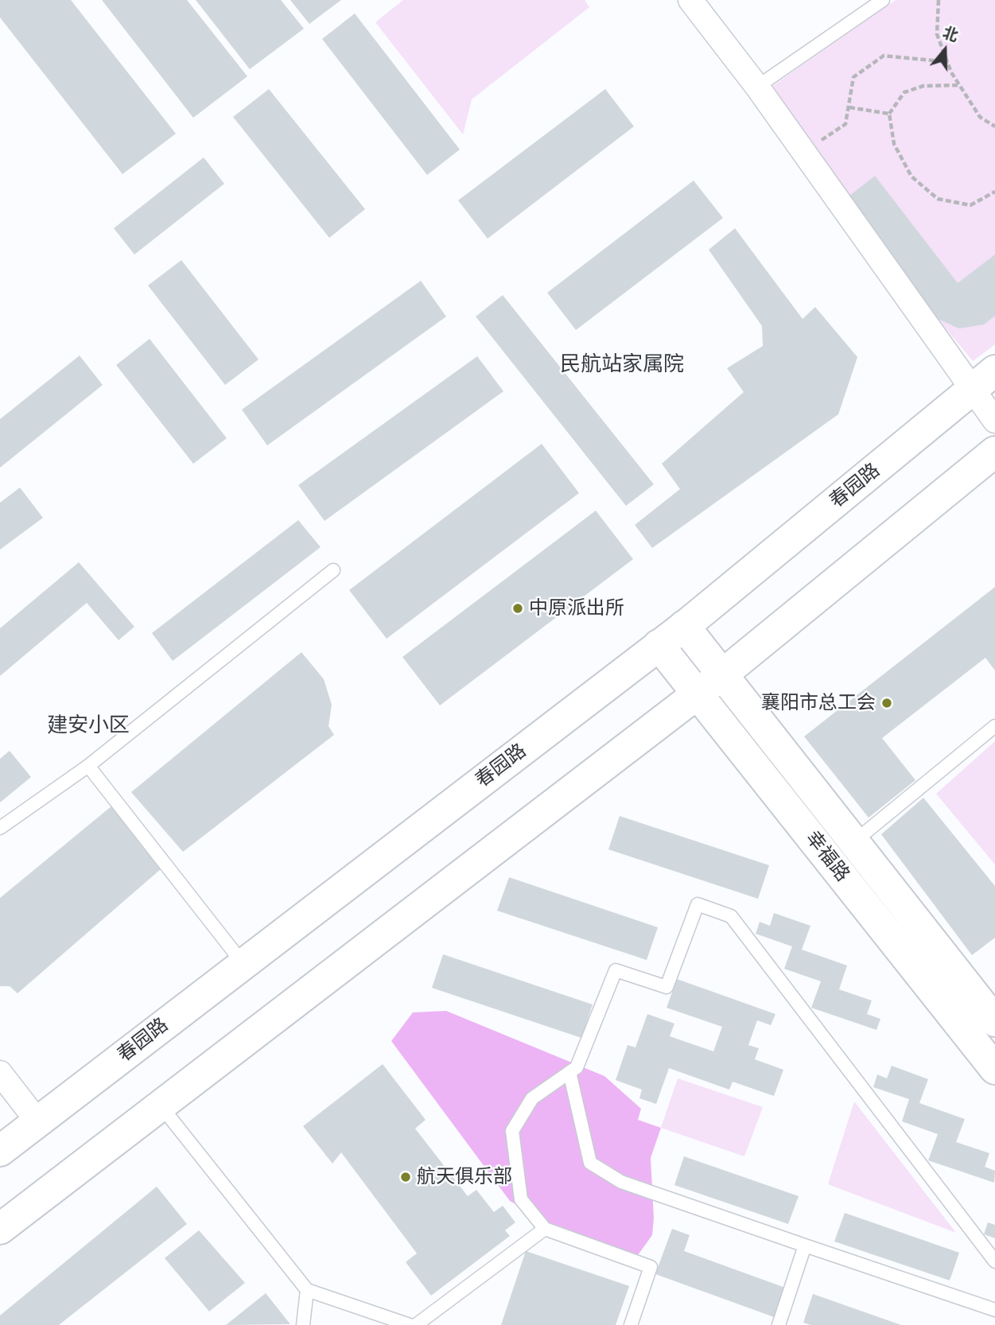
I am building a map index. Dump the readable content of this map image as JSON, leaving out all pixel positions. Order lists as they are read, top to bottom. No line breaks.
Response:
{"streets":{"main road":["春园路","幸福路"]},"crossings":[["春园路","幸福路"]],"districts":["民航站家属院","建安小区"],"places":["中原派出所","襄阳市总工会","航天俱乐部"],"north":"top"}
